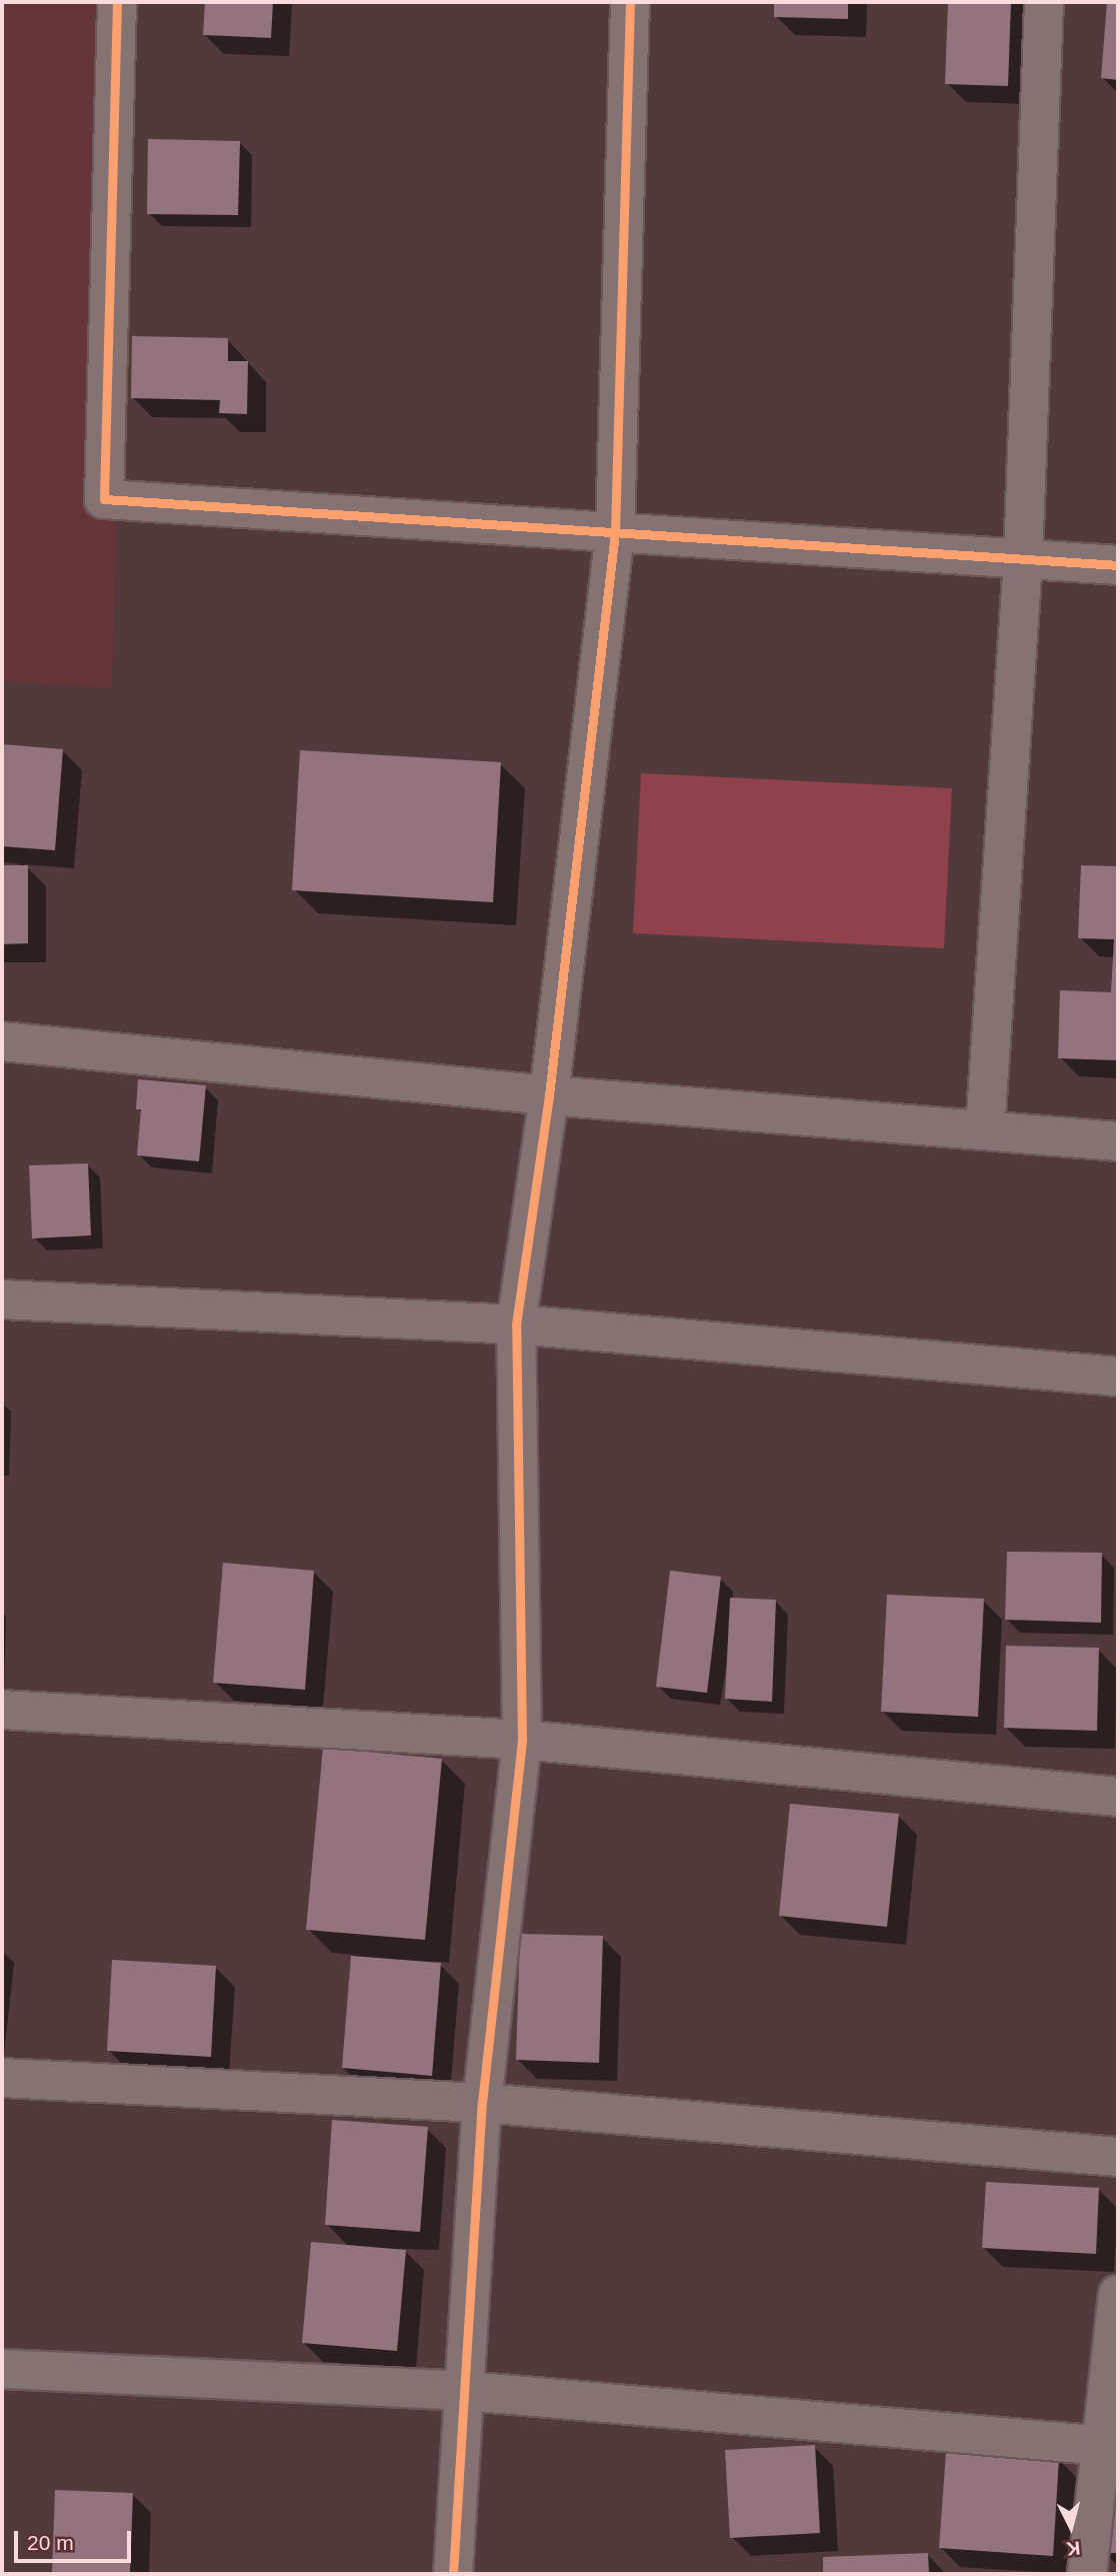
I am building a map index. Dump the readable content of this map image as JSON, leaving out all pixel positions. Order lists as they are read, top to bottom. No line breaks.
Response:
{"scale_bar":"20 m","north":"bottom"}
